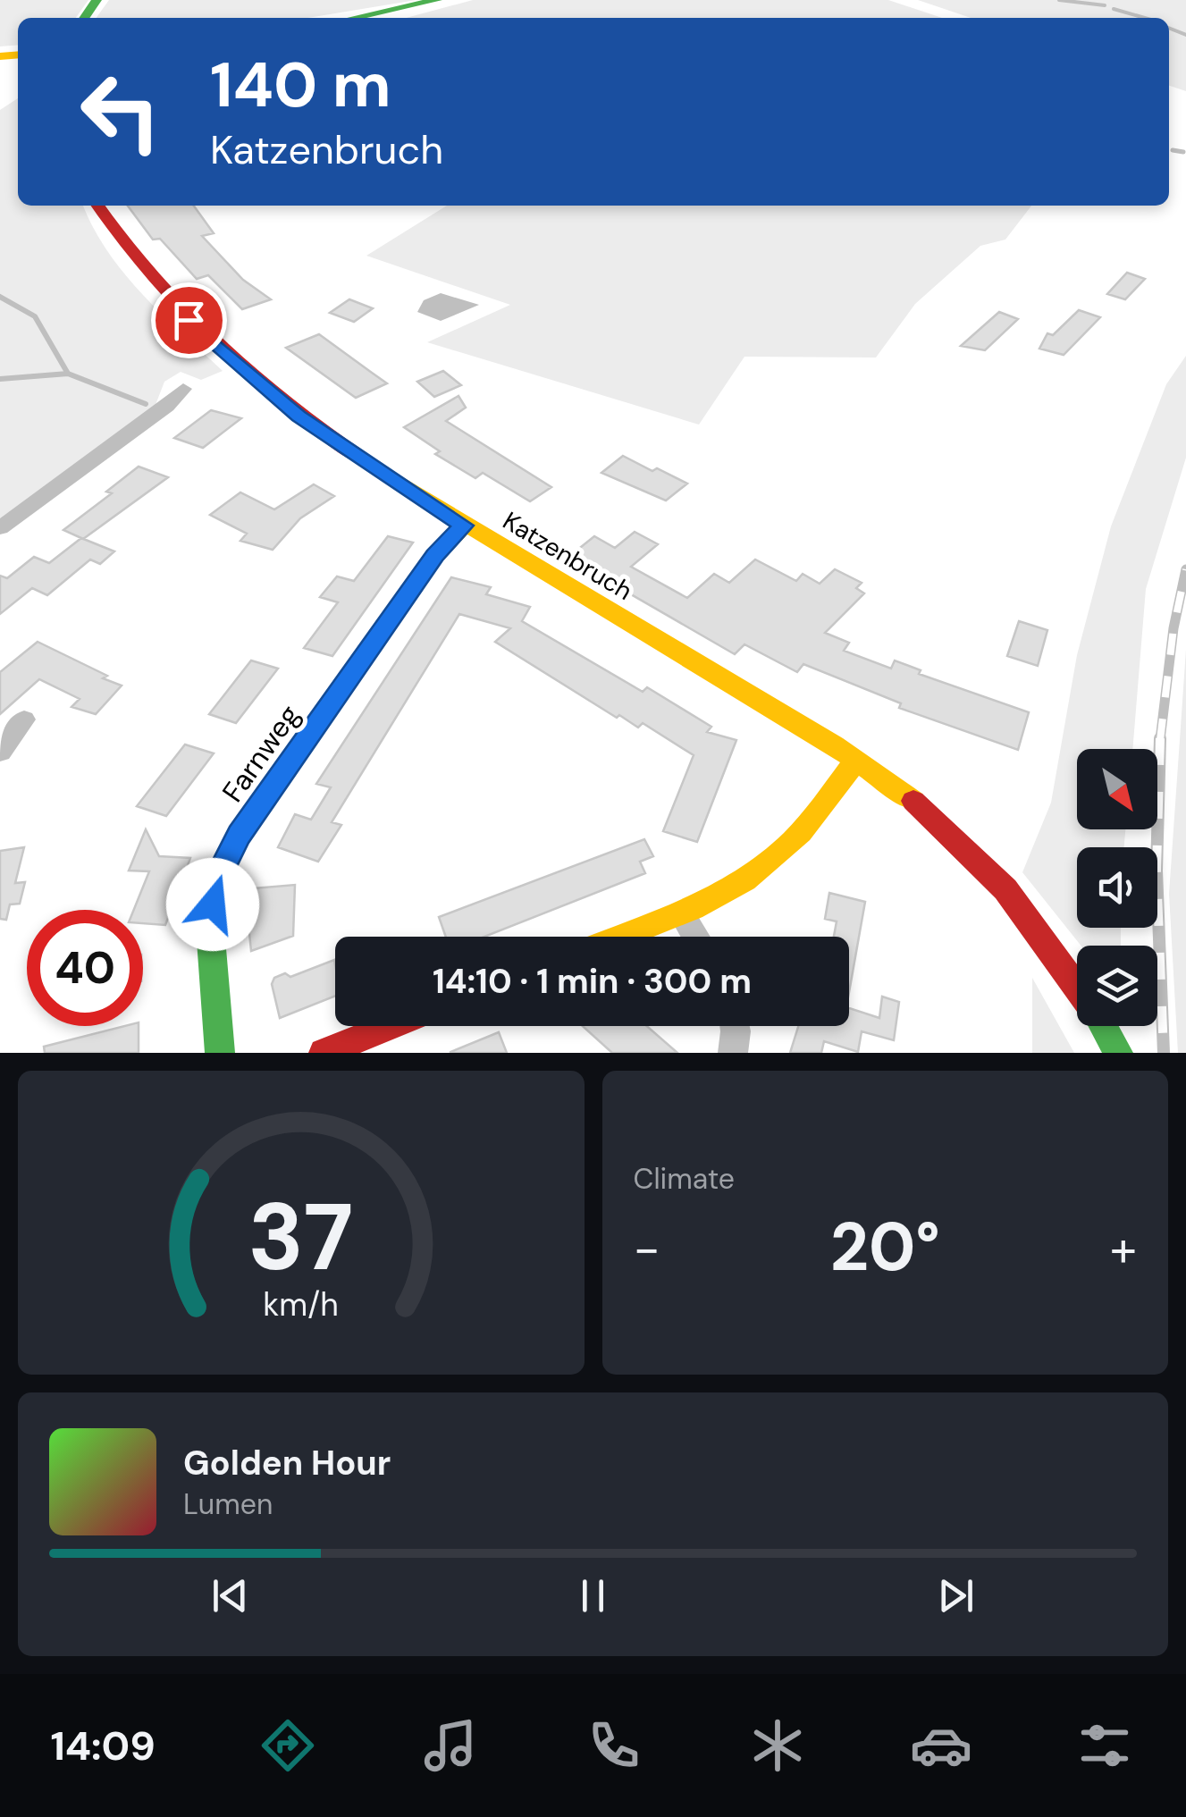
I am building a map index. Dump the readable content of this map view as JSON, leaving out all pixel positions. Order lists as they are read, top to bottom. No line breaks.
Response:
{"streets":{"street":["Katzenbruch","Farnweg"]},"crossings":[["Katzenbruch","Farnweg"]],"north":"bottom right","page":{"turn":["140 m","Katzenbruch"],"limit":"40","trip":"14:10 · 1 min · 300 m","tile":"Climate","heat":["−","20°","+"],"song":["Golden Hour","Lumen"],"tabs":"14:09","gauge":["37","km/h"]}}
